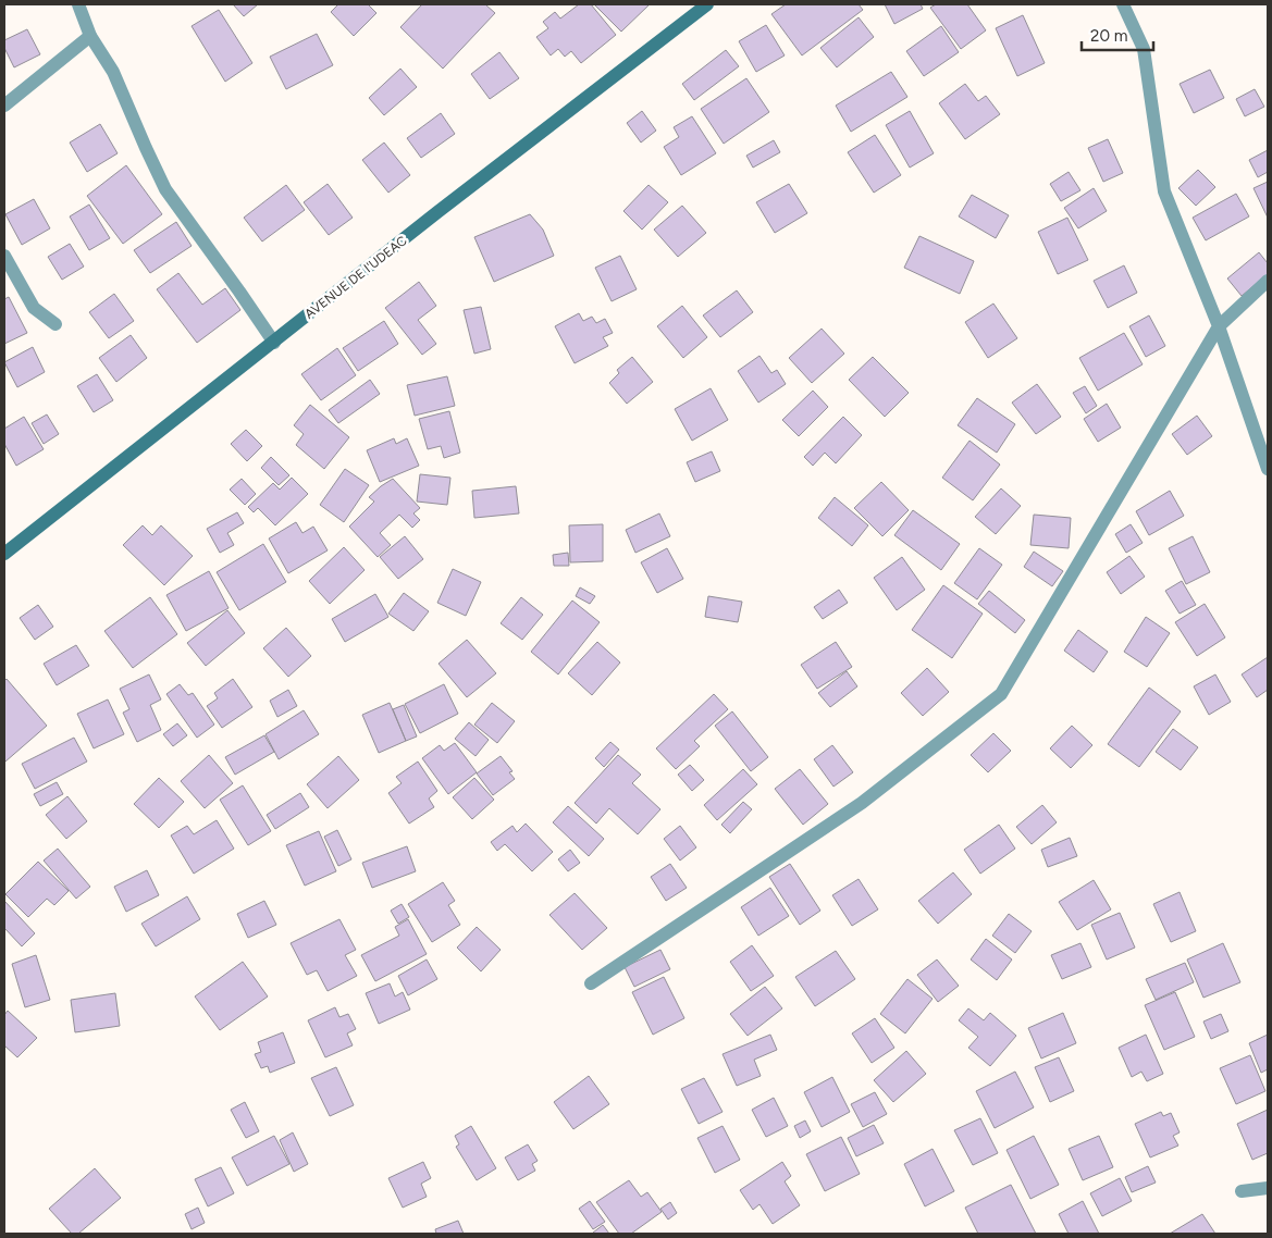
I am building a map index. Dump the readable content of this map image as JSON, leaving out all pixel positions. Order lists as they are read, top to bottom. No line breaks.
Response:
{"streets":{"main road":["AVENUE DE I'UDEAC"]},"scale_bar":"20 m"}
